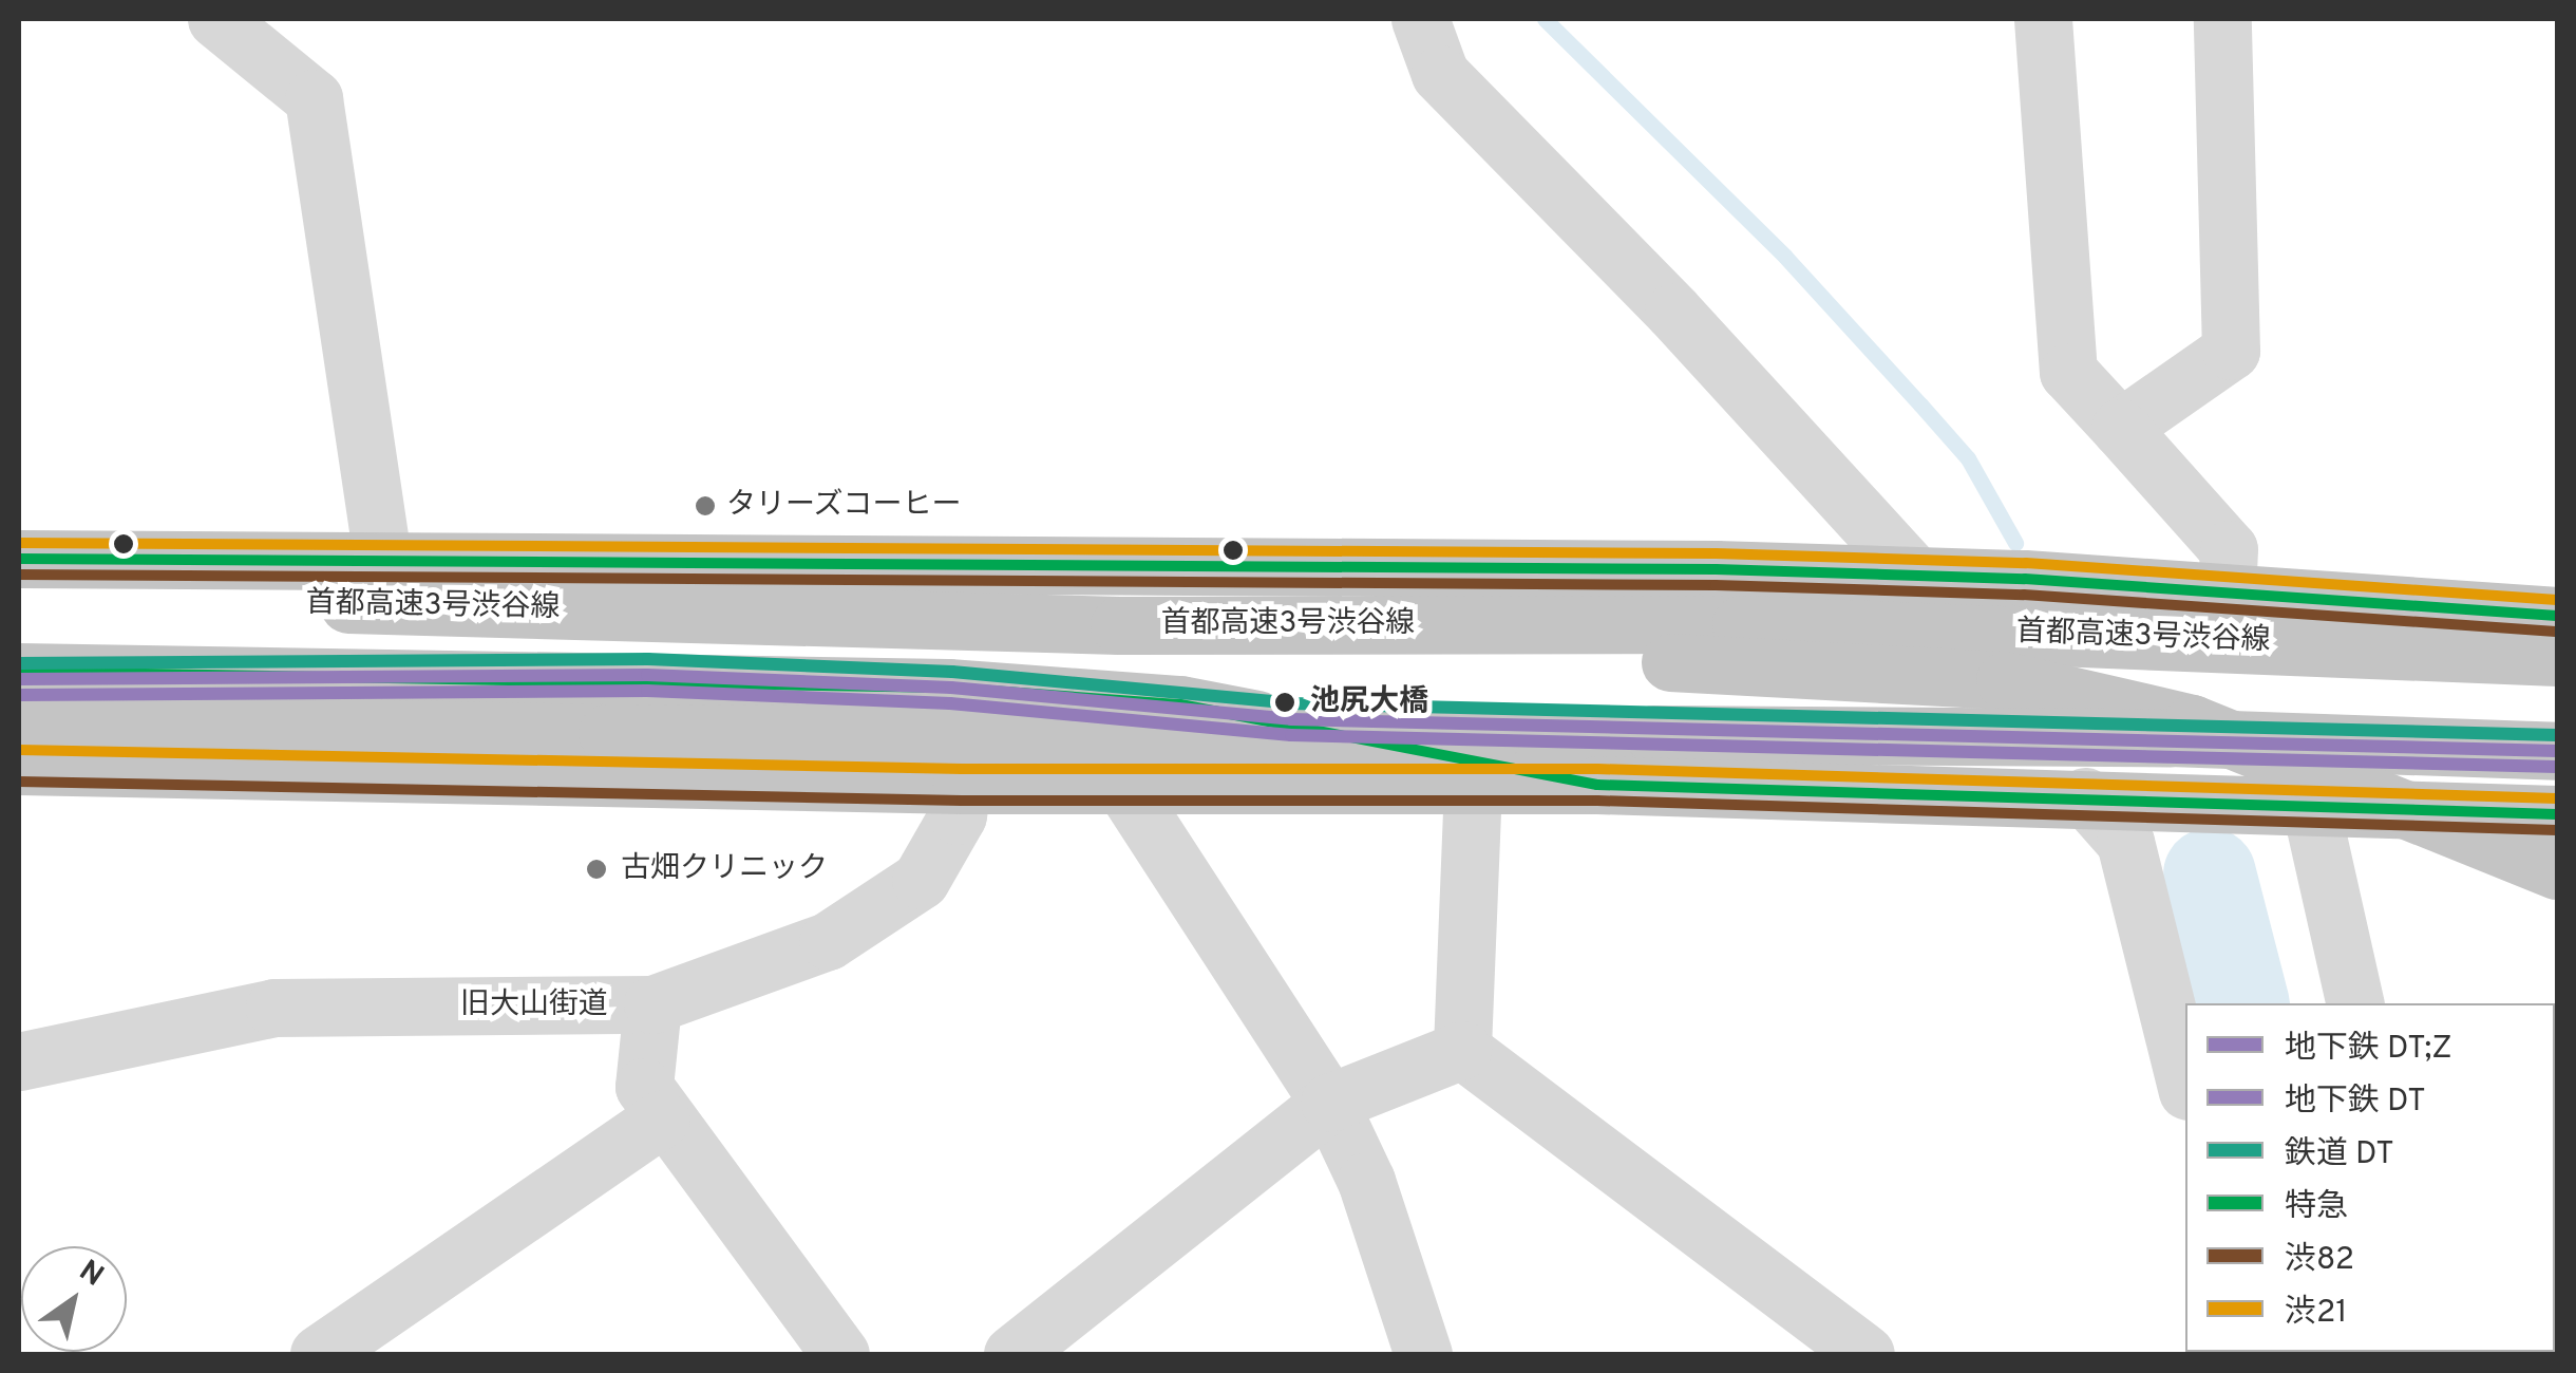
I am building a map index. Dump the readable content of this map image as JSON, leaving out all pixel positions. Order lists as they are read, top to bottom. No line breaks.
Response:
{"streets":{"highway":["首都高速3号渋谷線"],"street":["旧大山街道"]},"places":["タリーズコーヒー","池尻大橋","古畑クリニック"],"lines":["transit line 渋21","transit line 特急","transit line 渋82","rail line DT","metro line DT;Z","metro line DT"],"legend":["地下鉄 DT;Z","地下鉄 DT","鉄道 DT","特急","渋82","渋21"],"north":"top right"}
